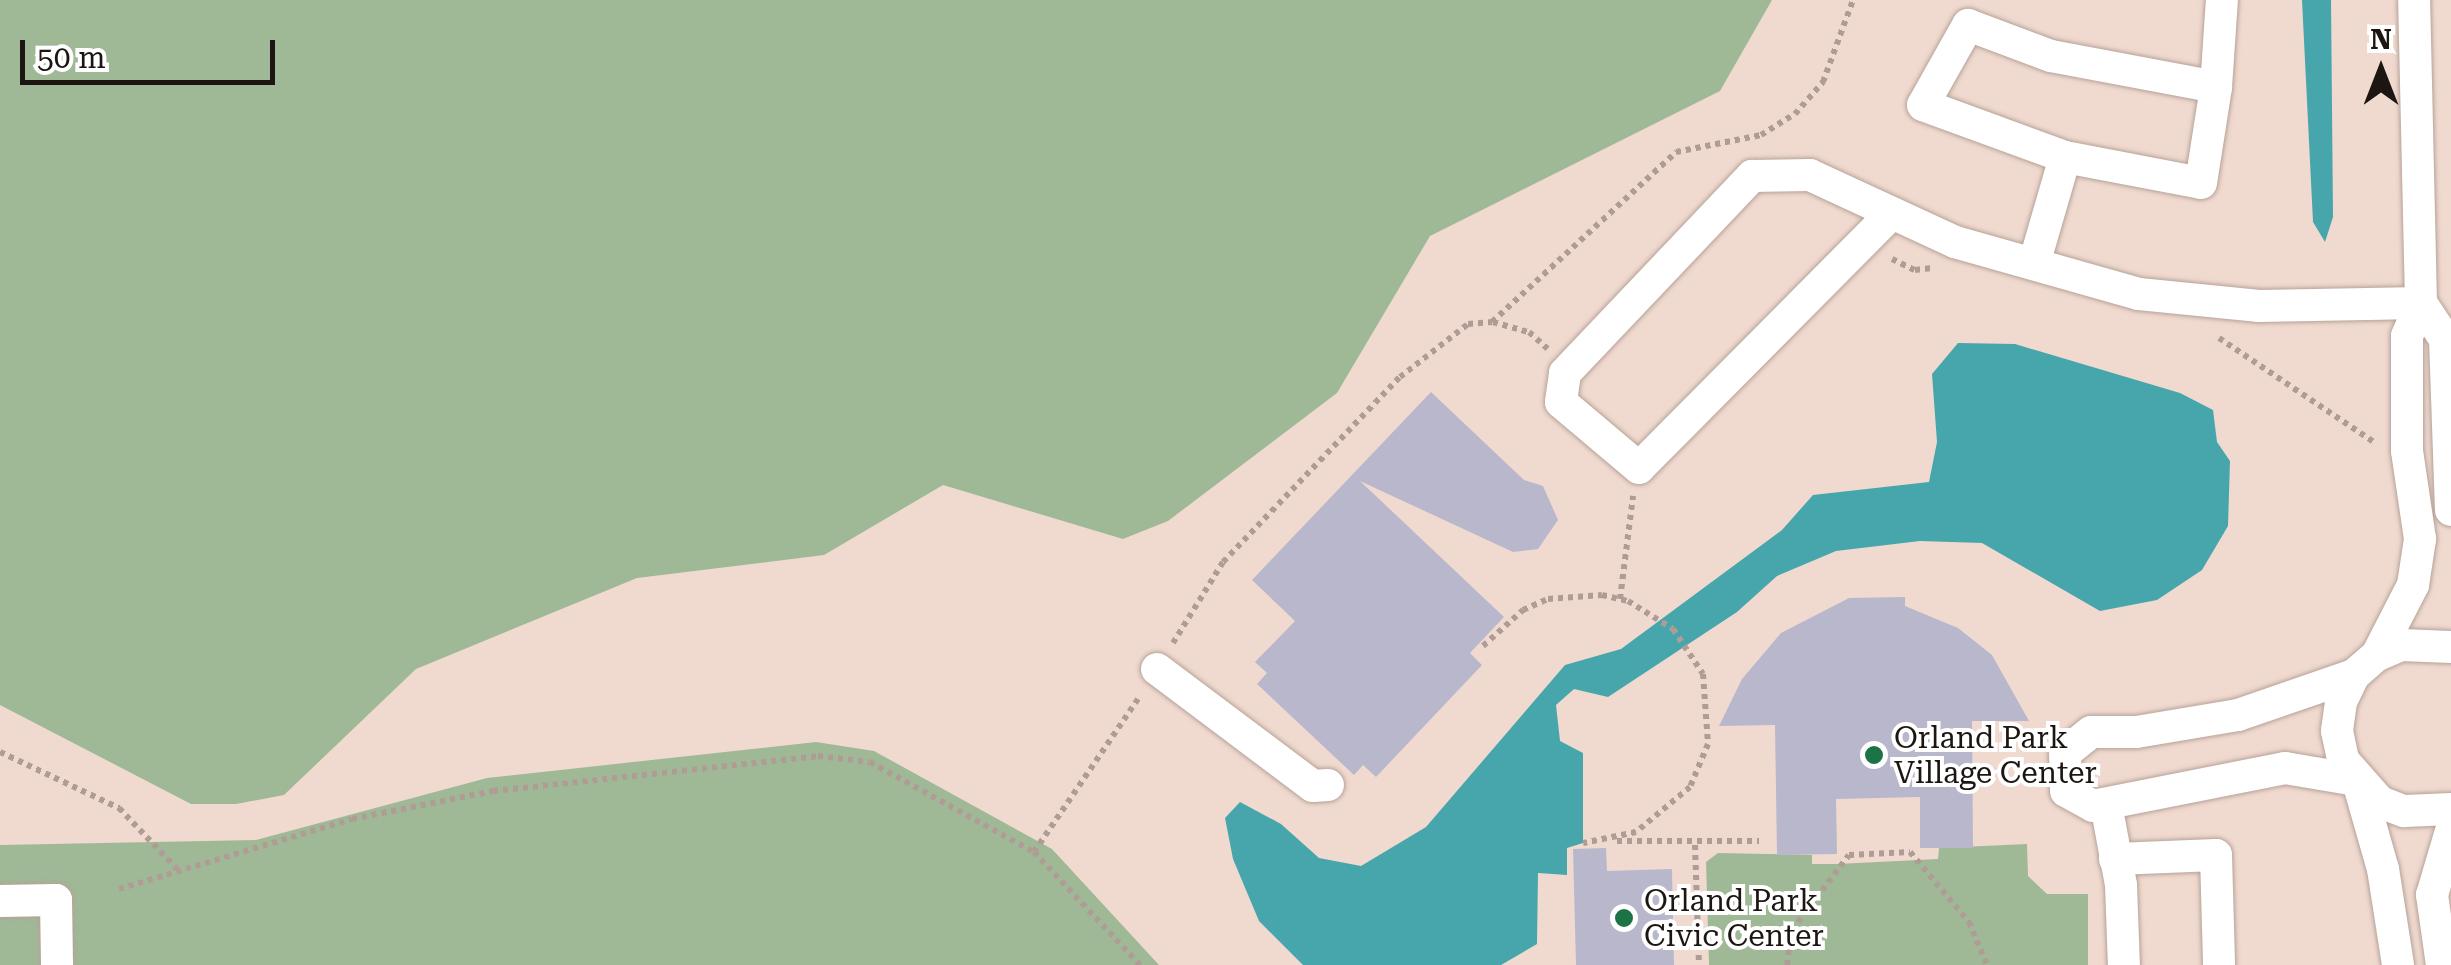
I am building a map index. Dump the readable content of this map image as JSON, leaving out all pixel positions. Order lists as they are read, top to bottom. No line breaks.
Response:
{"places":["Orland Park Village Center","Orland Park Civic Center"],"scale_bar":"50 m","north":"top"}
